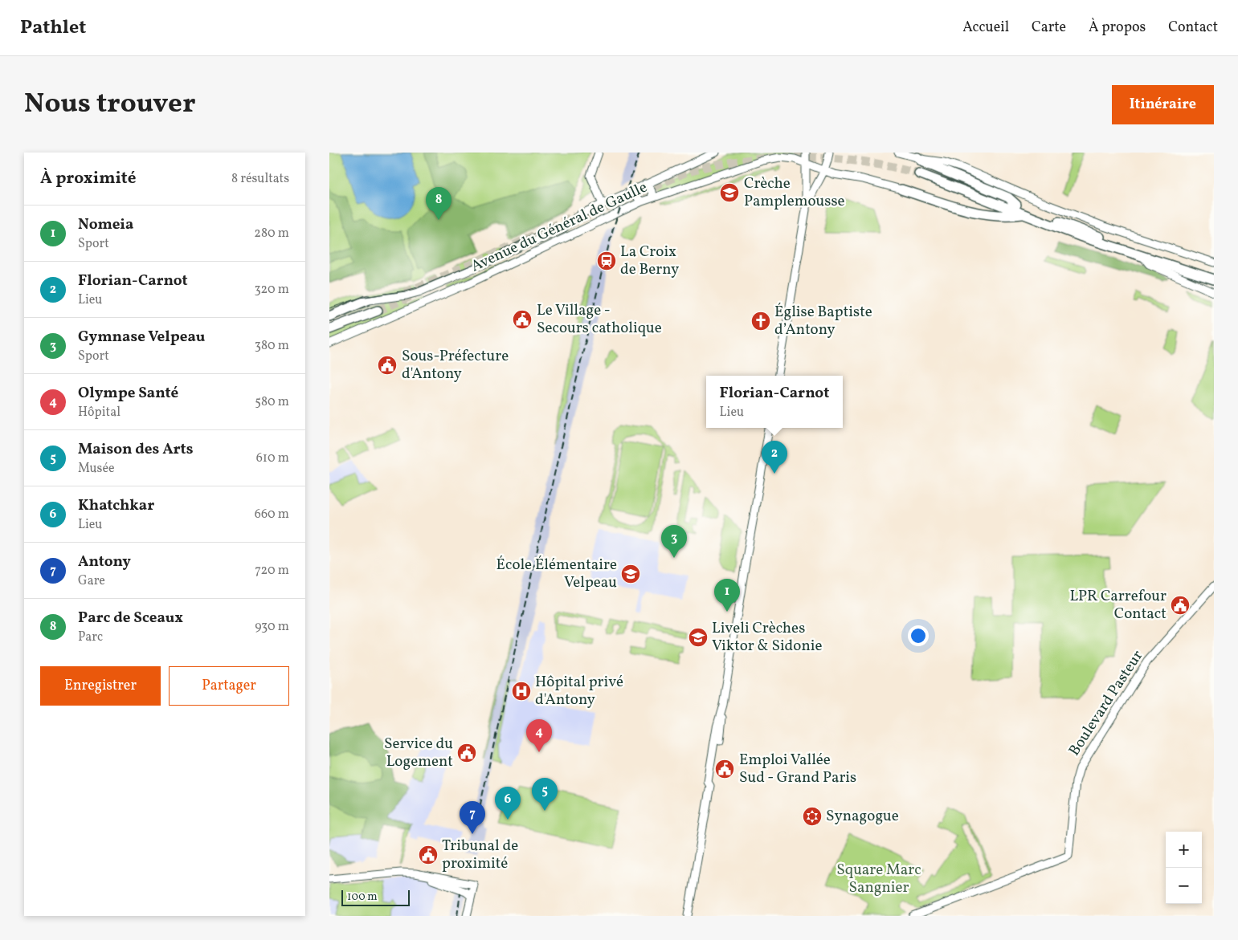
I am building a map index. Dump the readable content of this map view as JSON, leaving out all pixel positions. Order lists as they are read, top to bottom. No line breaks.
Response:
{"streets":{"main road":["Avenue du Général de Gaulle","Boulevard Pasteur"]},"parks":["Square Marc Sangnier"],"places":{"school or university":["Crèche Pamplemousse","École Élémentaire Velpeau","Liveli Crèches Viktor & Sidonie"],"station":["La Croix de Berny"],"public building":["Le Village - Secours catholique","Sous-Préfecture d'Antony","LPR Carrefour Contact","Service du Logement","Emploi Vallée Sud - Grand Paris","Tribunal de proximité"],"church":["Église Baptiste d’Antony"],"hospital":["Hôpital privé d'Antony"],"synagogue":["Synagogue"]},"scale_bar":"100 m","page":{"header":"Pathlet","nav":["Accueil","Carte","À propos","Contact"],"title":"Nous trouver","buttons":["Itinéraire",["Enregistrer","Partager"]],"heading":["À proximité","8 résultats"],"pins":["8","2","3","1","4","5","6","7"],"list":[{"mark":"1","name":"Nomeia","note":"Sport","value":"280 m"},{"mark":"2","name":"Florian-Carnot","note":"Lieu","value":"320 m"},{"mark":"3","name":"Gymnase Velpeau","note":"Sport","value":"380 m"},{"mark":"4","name":"Olympe Santé","note":"Hôpital","value":"580 m"},{"mark":"5","name":"Maison des Arts","note":"Musée","value":"610 m"},{"mark":"6","name":"Khatchkar","note":"Lieu","value":"660 m"},{"mark":"7","name":"Antony","note":"Gare","value":"720 m"},{"mark":"8","name":"Parc de Sceaux","note":"Parc","value":"930 m"}],"popup":["Florian-Carnot","Lieu"],"map_buttons":["+","−"],"scale":"100 m"}}
